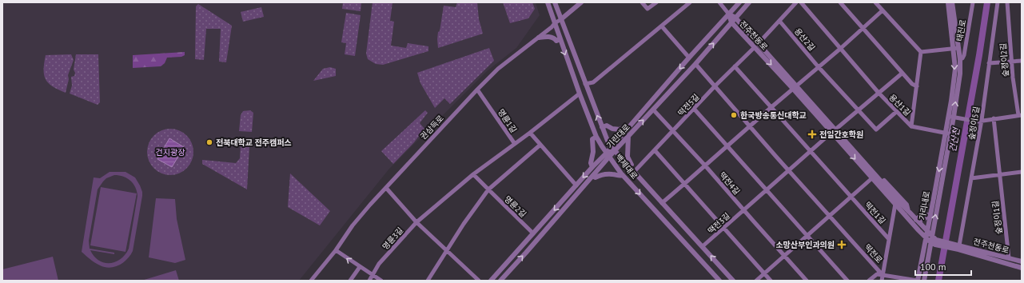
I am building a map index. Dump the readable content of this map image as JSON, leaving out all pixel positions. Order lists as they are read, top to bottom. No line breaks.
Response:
{"streets":{"street":["태진로","전주천동로","용산2길","숲정이2길","떡전5길","용산1길","명륜1길","숲정이5길","권삼득로","기린대로","백제대로","떡전4길","가리내로","명륜2길","떡전1길","숲정이1길","떡전3길","명륜3길","떡전로"]},"crossings":[["태진로","가리내로"],["전주천동로","떡전5길"],["전주천동로","용산1길"],["전주천동로","숲정이5길"],["전주천동로","기린대로"],["전주천동로","가리내로"],["전주천동로","떡전1길"],["전주천동로","숲정이1길"],["전주천동로","떡전3길"],["용산2길","용산1길"],["숲정이2길","숲정이5길"],["숲정이2길","가리내로"],["떡전5길","백제대로"],["떡전5길","떡전4길"],["용산1길","떡전3길"],["명륜1길","권삼득로"],["명륜1길","기린대로"],["명륜1길","백제대로"],["권삼득로","백제대로"],["기린대로","백제대로"],["기린대로","떡전4길"],["기린대로","명륜2길"],["백제대로","떡전3길"],["떡전4길","떡전3길"],["가리내로","떡전로"],["명륜2길","명륜3길"],["떡전1길","떡전로"],["떡전3길","떡전로"]],"water":["건산천"],"parks":["건지광장"],"places":{"other":["한국방송통신대학교","전북대학교 전주캠퍼스"],"health":["전일간호학원","소망산부인과의원"]},"scale_bar":"100 m"}
